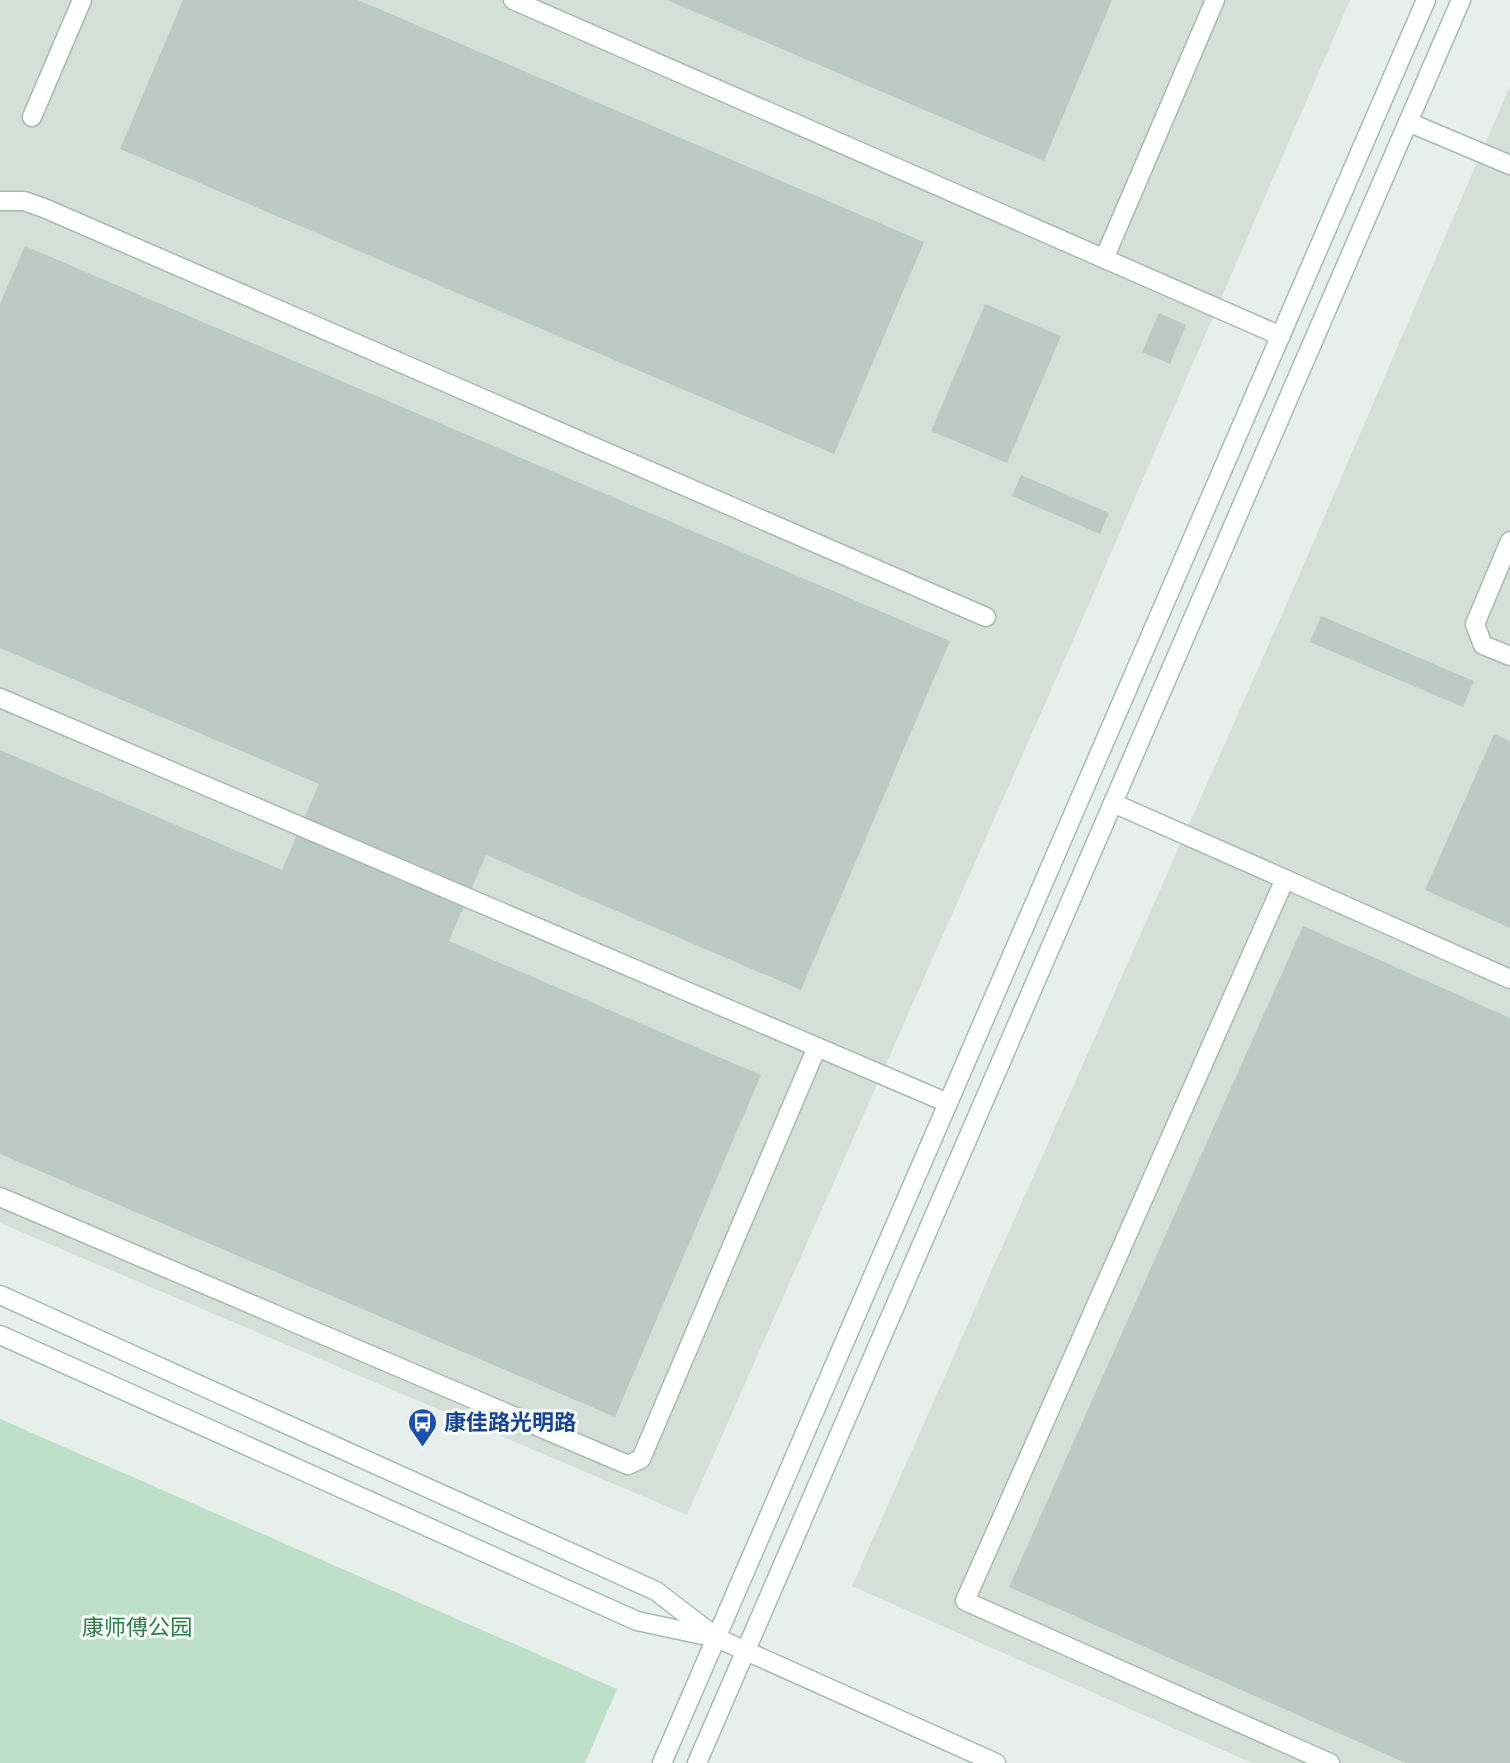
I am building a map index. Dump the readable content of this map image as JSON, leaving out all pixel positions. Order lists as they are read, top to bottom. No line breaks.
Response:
{"parks":["康师傅公园"],"places":{"bus stop":["康佳路光明路"]}}
